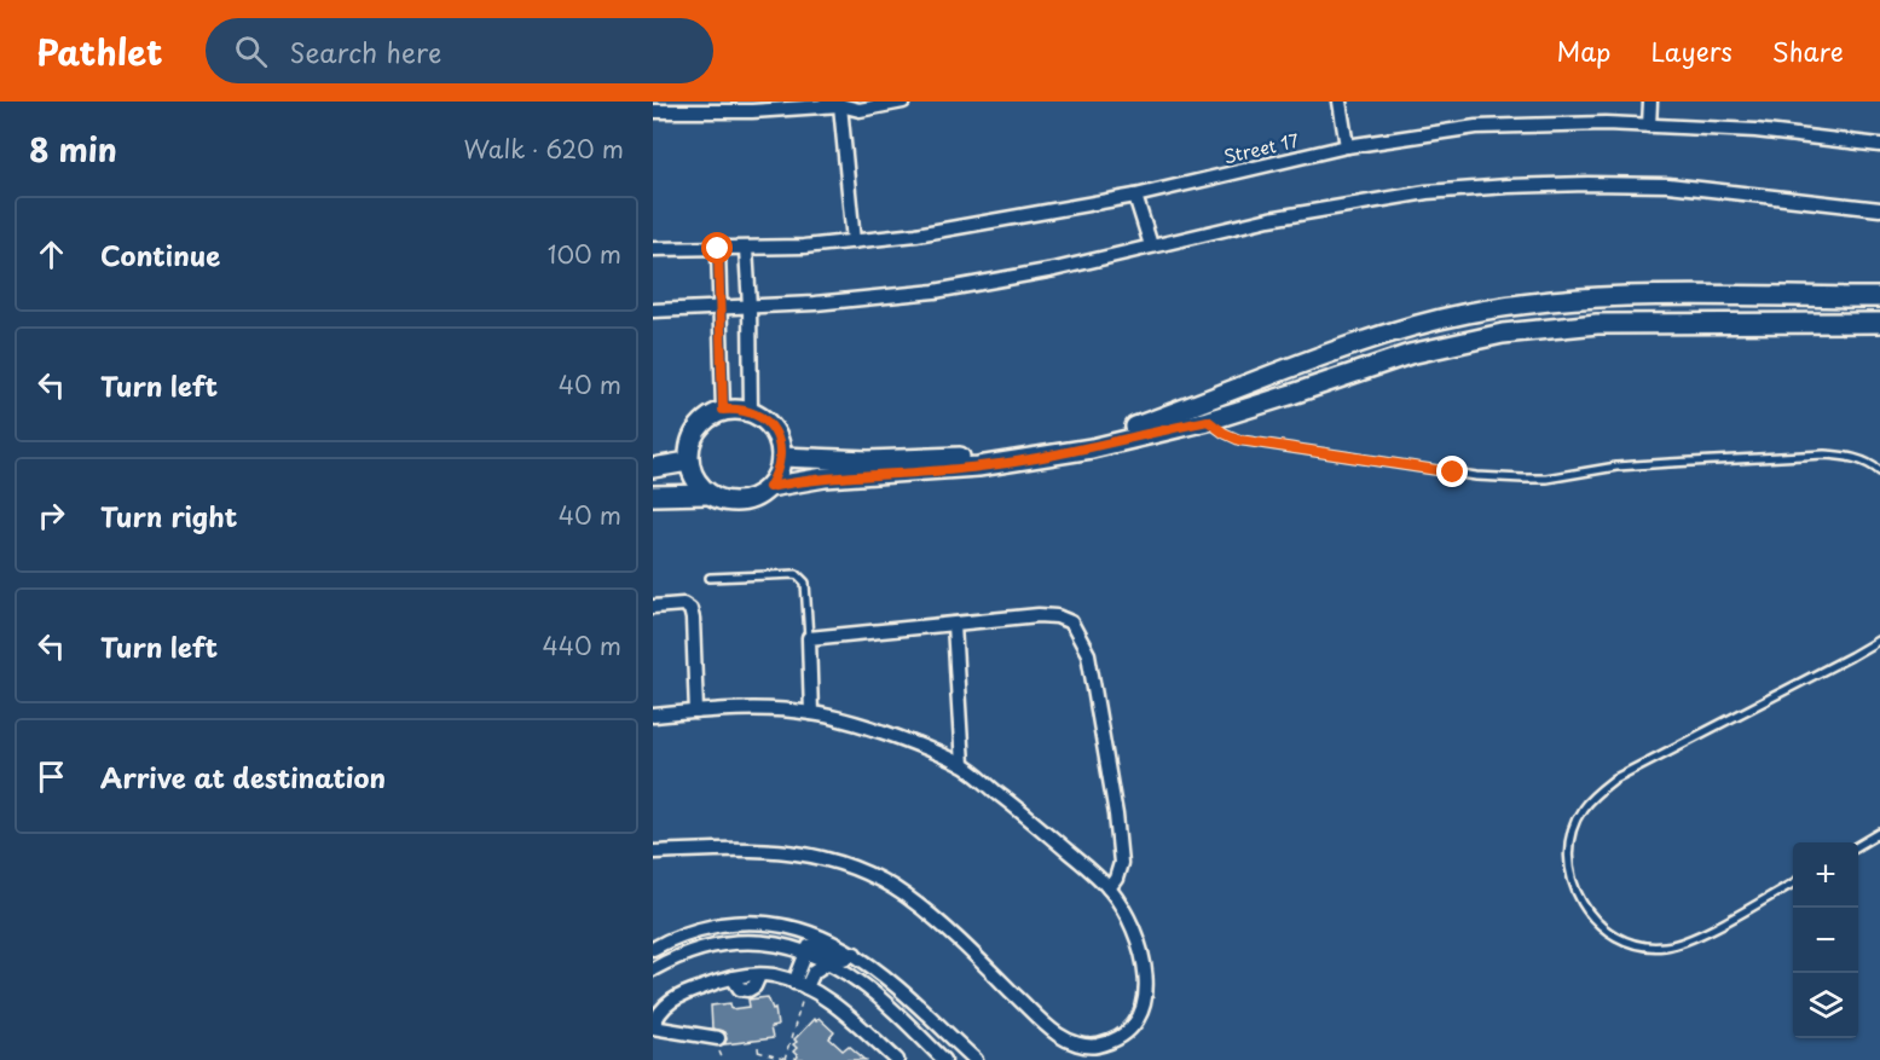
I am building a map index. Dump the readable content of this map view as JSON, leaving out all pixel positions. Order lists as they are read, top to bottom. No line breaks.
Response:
{"streets":{"street":["Street 17"]},"page":{"header":"Pathlet","search":"Search here","nav":["Map","Layers","Share"],"heading":["8 min","Walk · 620 m"],"list":[["Continue","100 m"],["Turn left","40 m"],["Turn right","40 m"],["Turn left","440 m"],"Arrive at destination"],"map_buttons":["+","−"]}}
